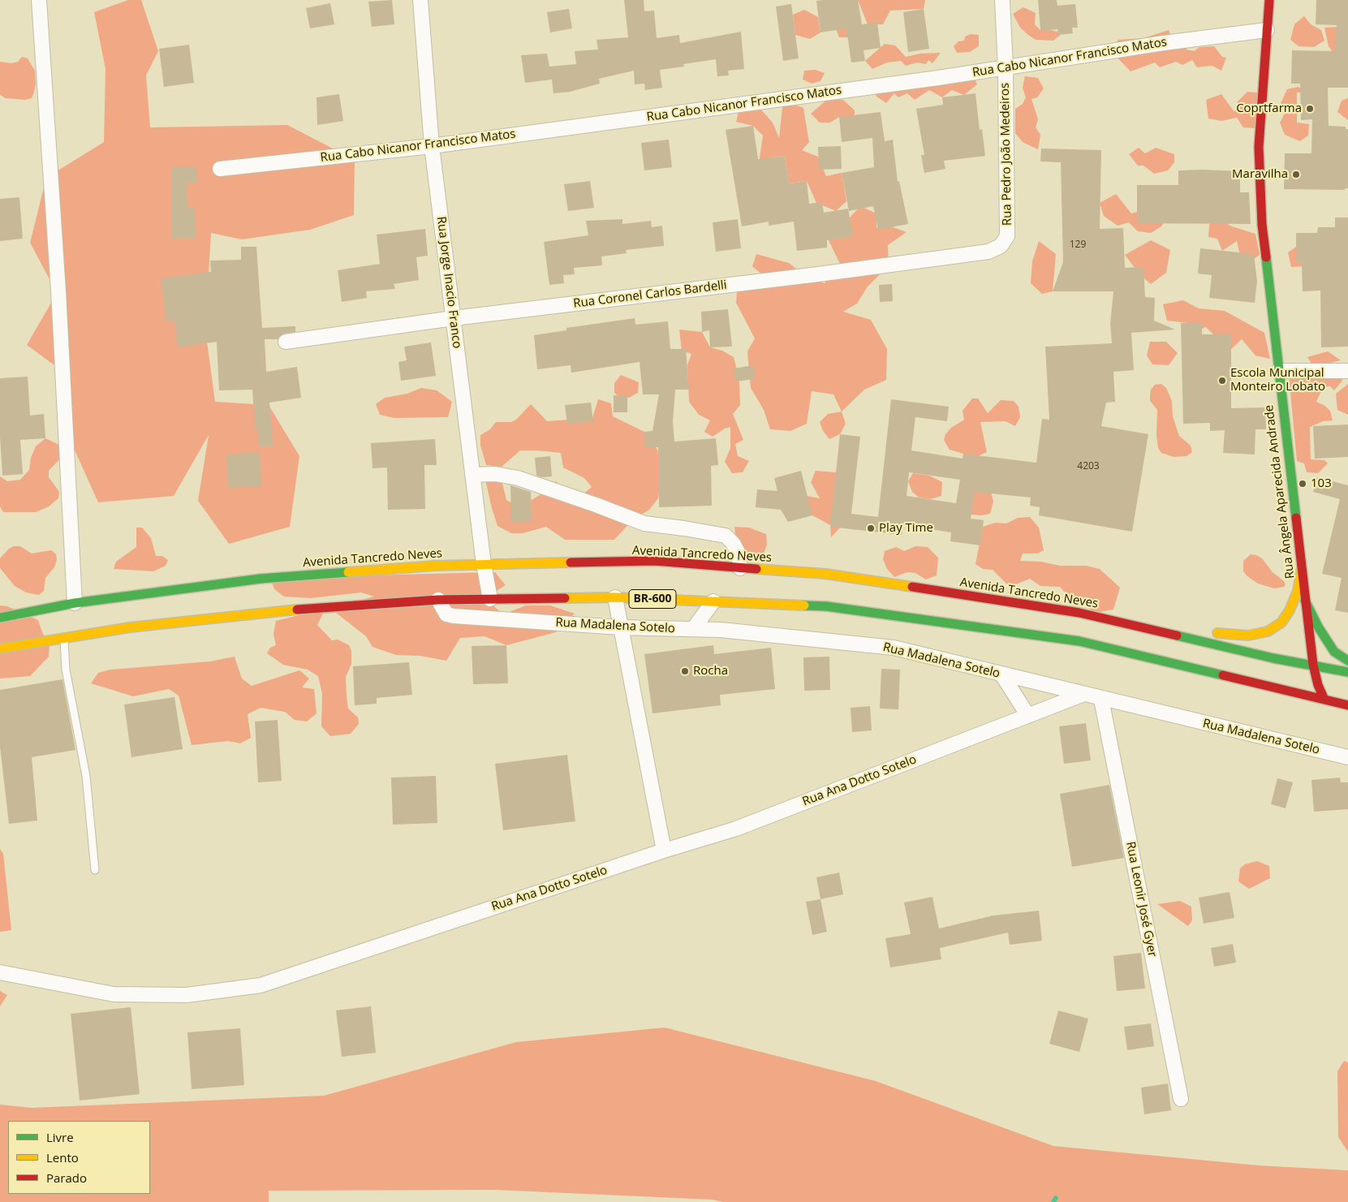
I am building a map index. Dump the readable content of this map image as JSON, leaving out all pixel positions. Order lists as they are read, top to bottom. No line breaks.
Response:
{"streets":{"main road":["Rua Ângela Aparecida Andrade","Avenida Tancredo Neves","BR-600"],"street":["Rua Cabo Nicanor Francisco Matos","Rua Pedro João Medeiros","Rua Jorge Inacio Franco","Rua Coronel Carlos Bardelli","Rua Madalena Sotelo","Rua Ana Dotto Sotelo","Rua Leonir José Gyer"]},"crossings":[["Rua Cabo Nicanor Francisco Matos","Rua Pedro João Medeiros"],["Rua Cabo Nicanor Francisco Matos","Rua Jorge Inacio Franco"],["Rua Cabo Nicanor Francisco Matos","Rua Ângela Aparecida Andrade"],["Rua Pedro João Medeiros","Rua Coronel Carlos Bardelli"],["Rua Jorge Inacio Franco","Rua Coronel Carlos Bardelli"],["Rua Jorge Inacio Franco","Avenida Tancredo Neves"],["Rua Jorge Inacio Franco","BR-600"],["Rua Ângela Aparecida Andrade","Avenida Tancredo Neves"],["Rua Ângela Aparecida Andrade","BR-600"],["BR-600","Rua Madalena Sotelo"],["Rua Madalena Sotelo","Rua Ana Dotto Sotelo"],["Rua Madalena Sotelo","Rua Leonir José Gyer"]],"places":["Coprtfarma","Maravilha","Escola Municipal Monteiro Lobato","103","Play Time","Rocha"],"house_numbers":["129","4203"],"legend":["Livre","Lento","Parado"]}
